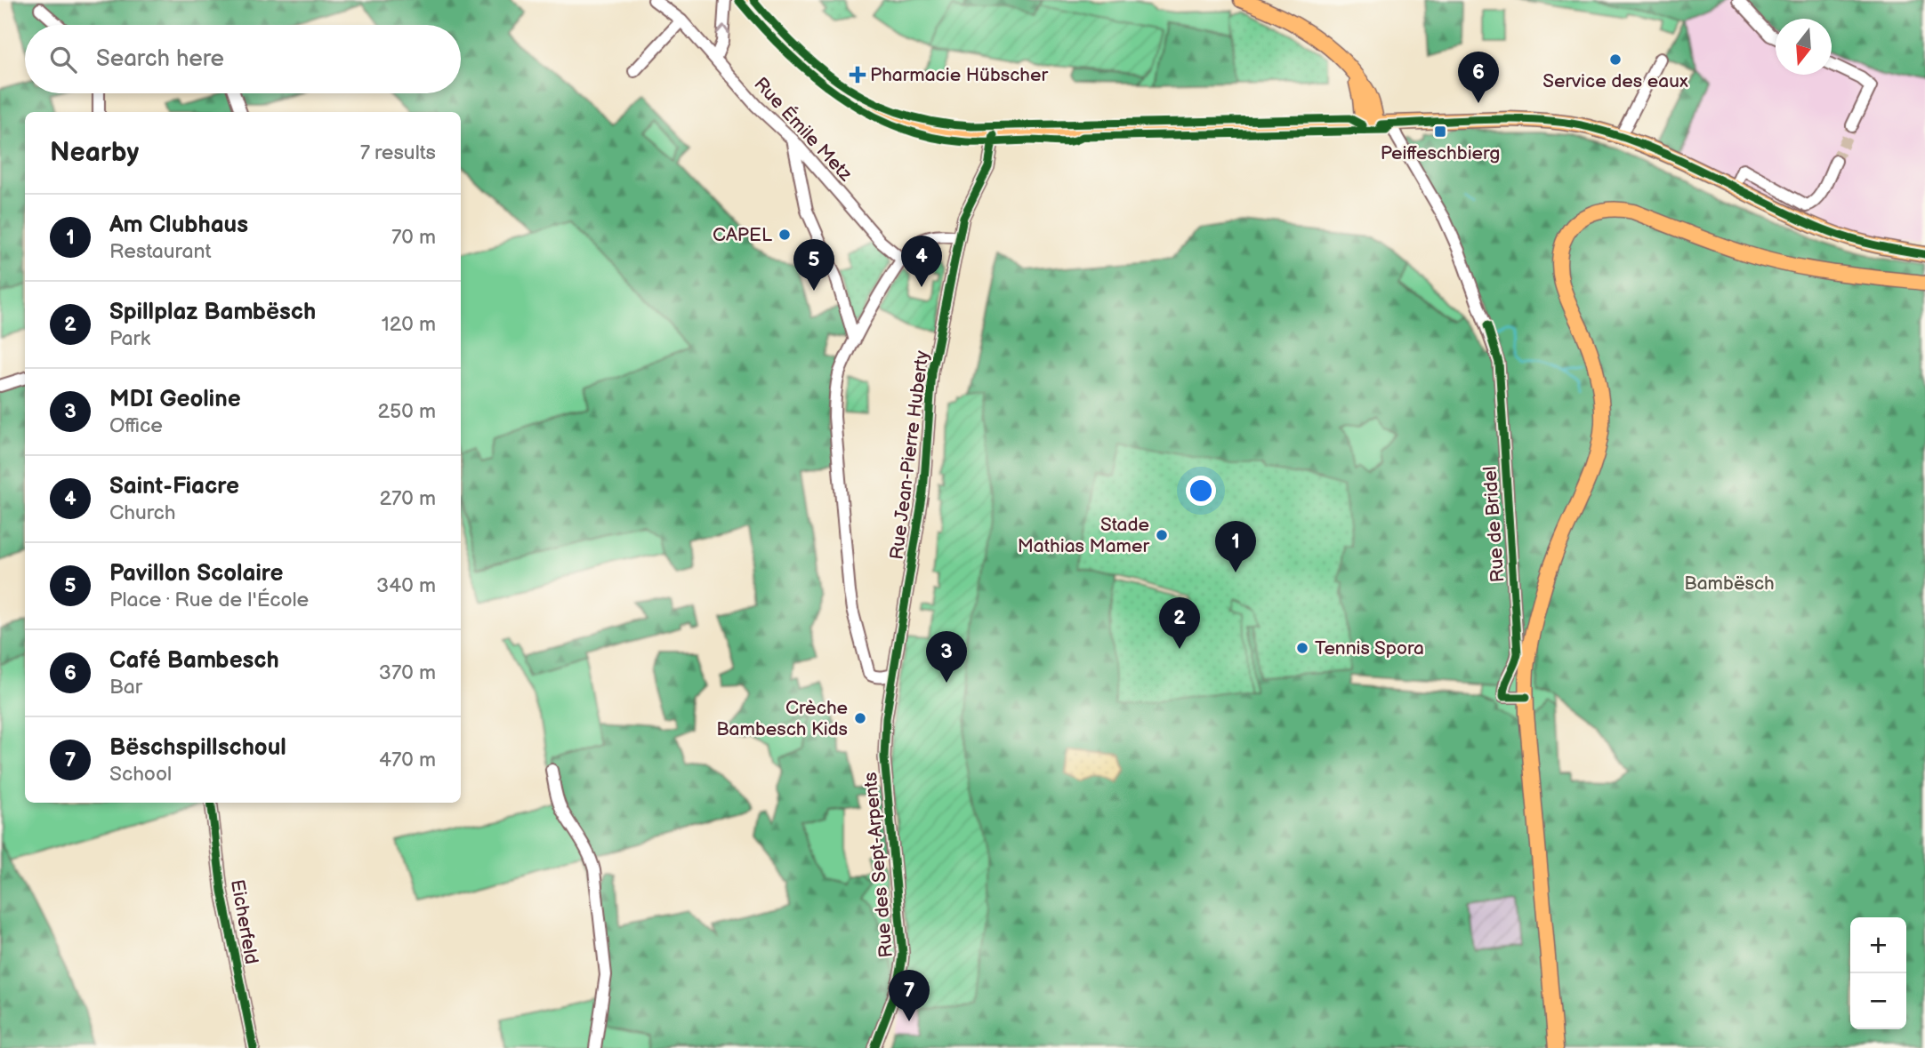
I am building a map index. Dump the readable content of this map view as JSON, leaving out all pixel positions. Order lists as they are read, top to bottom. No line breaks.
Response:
{"streets":{"street":["Rue Émile Metz","Rue Jean-Pierre Huberty","Rue de Bridel","Rue des Sept-Arpents","Eicherfeld"]},"crossings":[["Rue Jean-Pierre Huberty","Rue des Sept-Arpents"]],"parks":["Bambësch"],"places":{"other":["Service des eaux","CAPEL","Stade Mathias Mamer","Tennis Spora","Crèche Bambesch Kids"],"health":["Pharmacie Hübscher"],"transit":["Peiffeschbierg"]},"north":"bottom","page":{"search":"Search here","pins":["6","4","5","1","2","3","7"],"heading":["Nearby","7 results"],"list":[{"mark":"1","name":"Am Clubhaus","note":"Restaurant","value":"70 m"},{"mark":"2","name":"Spillplaz Bambësch","note":"Park","value":"120 m"},{"mark":"3","name":"MDI Geoline","note":"Office","value":"250 m"},{"mark":"4","name":"Saint-Fiacre","note":"Church","value":"270 m"},{"mark":"5","name":"Pavillon Scolaire","note":"Place · Rue de l'École","value":"340 m"},{"mark":"6","name":"Café Bambesch","note":"Bar","value":"370 m"},{"mark":"7","name":"Bëschspillschoul","note":"School","value":"470 m"}],"map_buttons":["+","−"]}}
